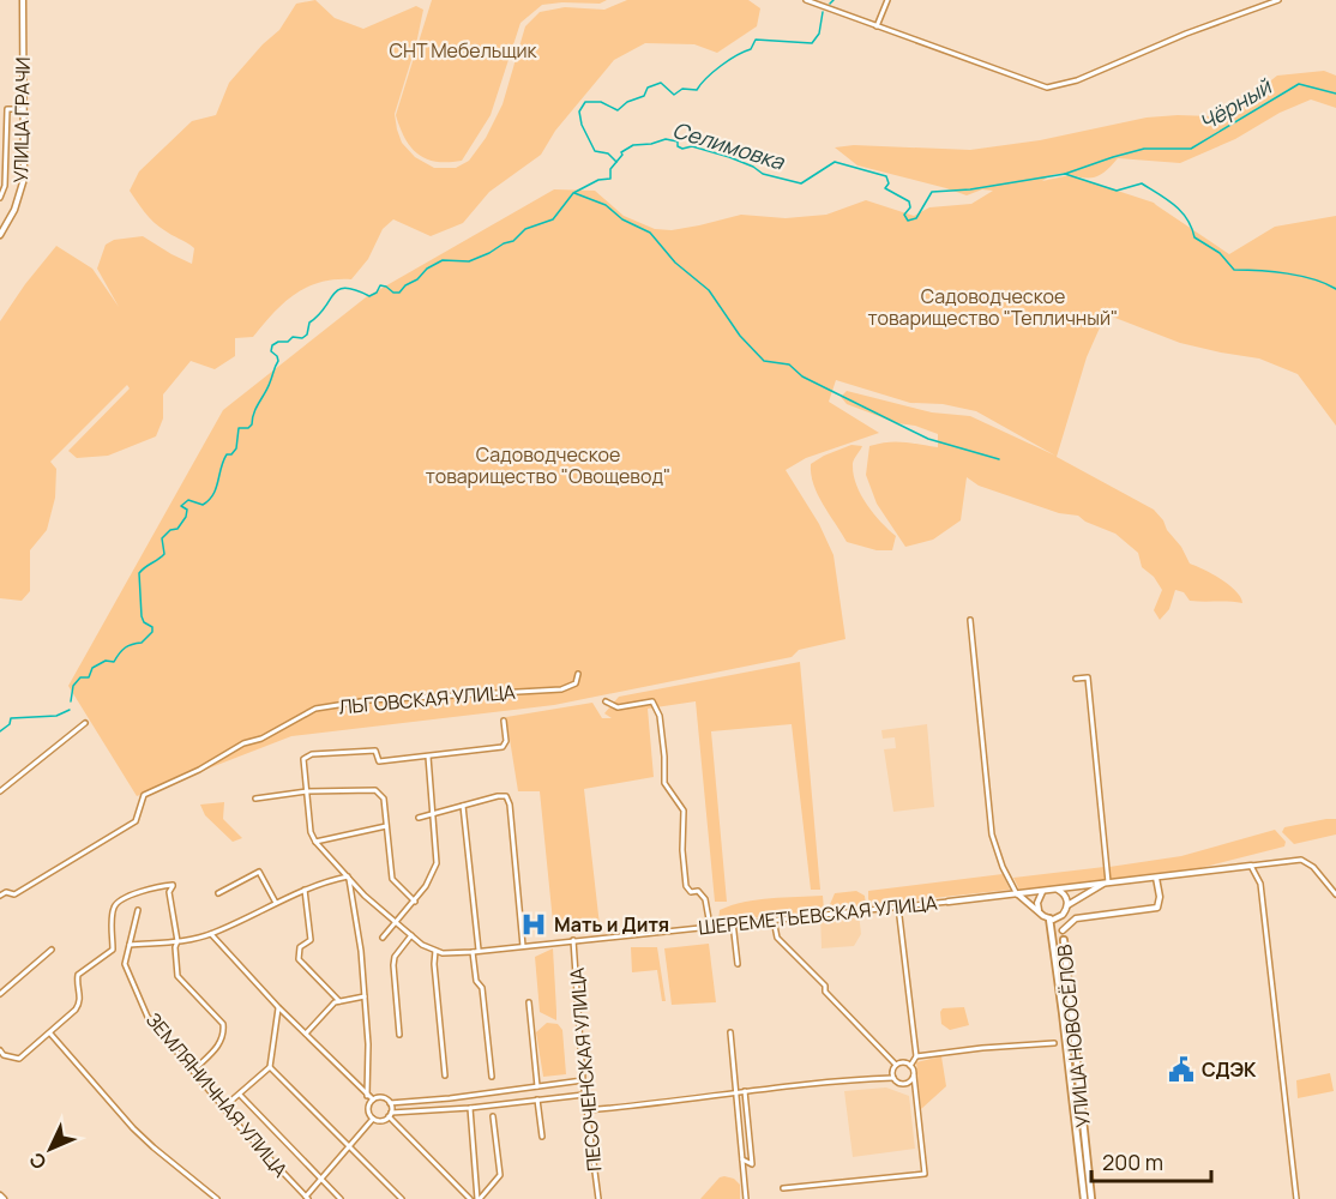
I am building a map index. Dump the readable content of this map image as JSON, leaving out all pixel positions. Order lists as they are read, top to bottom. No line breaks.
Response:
{"streets":{"main road":["УЛИЦА НОВОСЁЛОВ"],"street":["УЛИЦА ГРАЧИ","ЛЬГОВСКАЯ УЛИЦА","ШЕРЕМЕТЬЕВСКАЯ УЛИЦА","ПЕСОЧЕНСКАЯ УЛИЦА","ЗЕМЛЯНИЧНАЯ УЛИЦА"]},"crossings":[["ШЕРЕМЕТЬЕВСКАЯ УЛИЦА","УЛИЦА НОВОСЁЛОВ"],["ШЕРЕМЕТЬЕВСКАЯ УЛИЦА","ПЕСОЧЕНСКАЯ УЛИЦА"]],"water":["Чёрный","Селимовка"],"parks":["СНТ Мебельщик","Садоводческое товарищество \"Тепличный\"","Садоводческое товарищество \"Овощевод\""],"places":{"hospital":["Мать и Дитя"],"public building":["СДЭК"]},"scale_bar":"200 m","north":"bottom left"}
